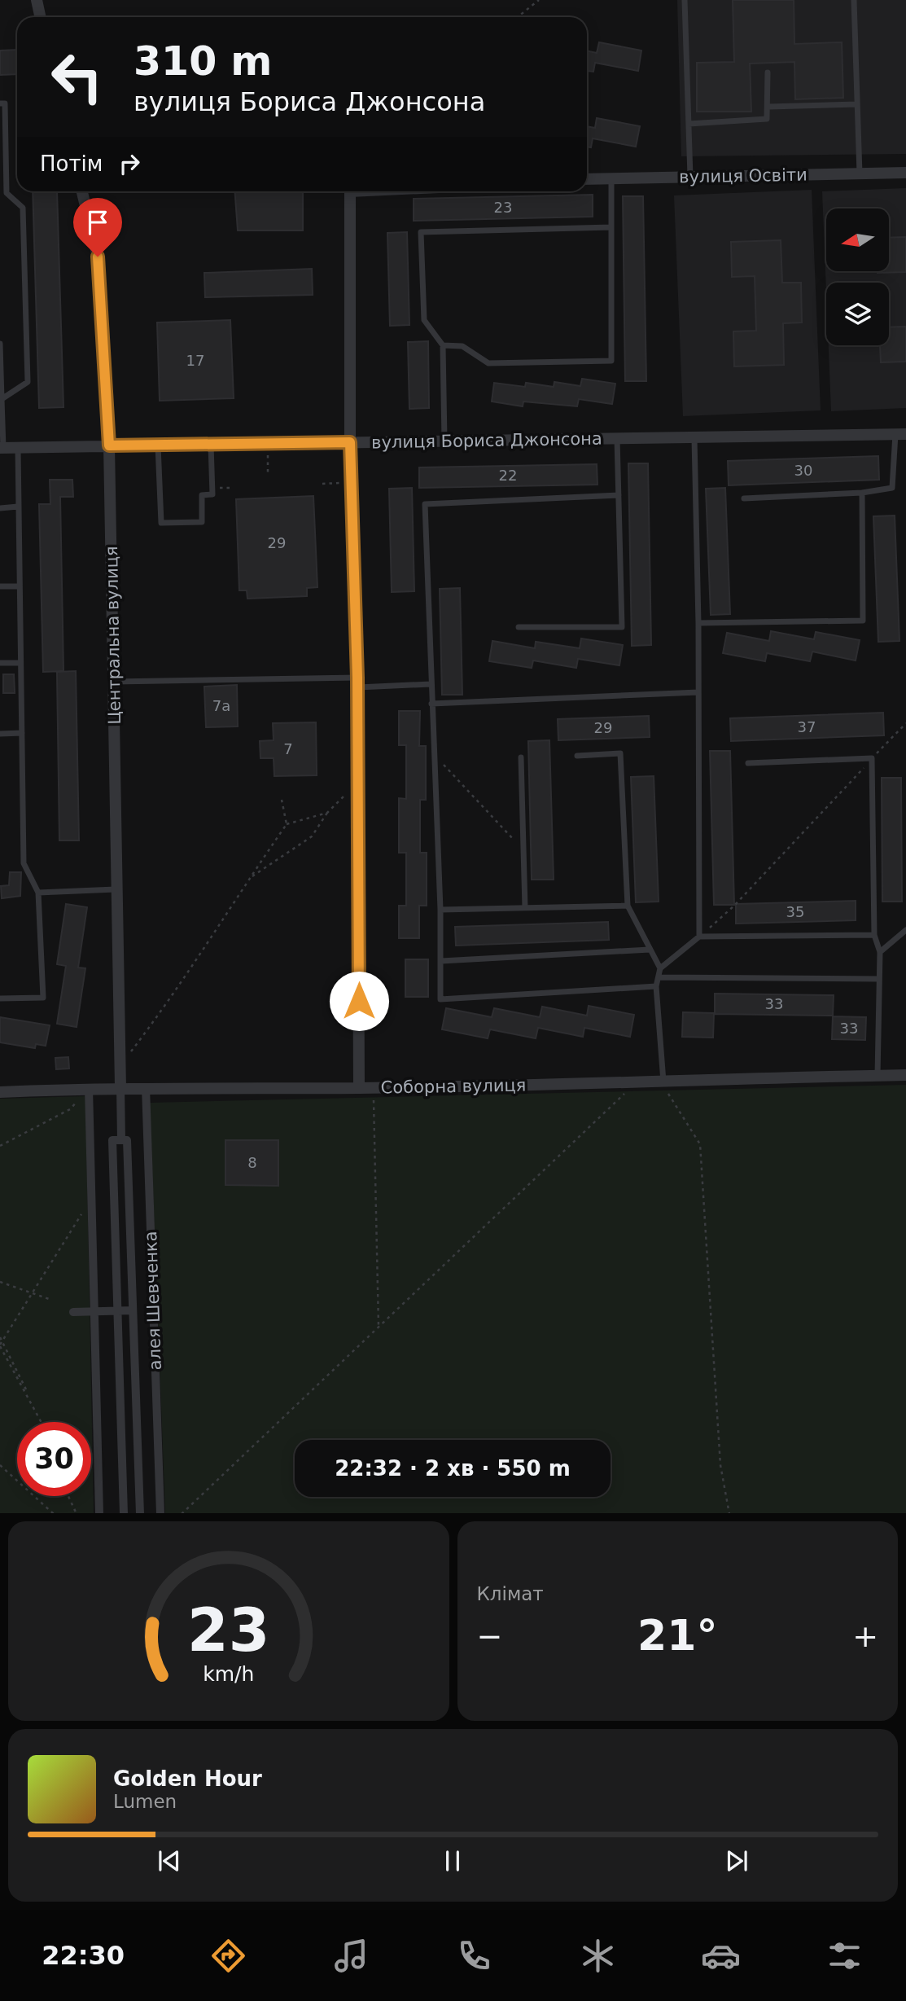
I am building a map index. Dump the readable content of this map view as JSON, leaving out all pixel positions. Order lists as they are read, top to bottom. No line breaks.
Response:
{"streets":{"street":["вулиця Освіти","вулиця Бориса Джонсона","Центральна вулиця","Соборна вулиця","алея Шевченка"]},"crossings":[["вулиця Бориса Джонсона","Центральна вулиця"],["Центральна вулиця","Соборна вулиця"],["Центральна вулиця","алея Шевченка"],["Соборна вулиця","алея Шевченка"]],"house_numbers":["23","17","30","22","29","7а","37","29","7","35","33","33","8"],"north":"left","page":{"turn":["310 m","вулиця Бориса Джонсона"],"then":"Потім","limit":"30","trip":"22:32 · 2 хв · 550 m","tile":"Клімат","heat":["−","21°","+"],"song":["Golden Hour","Lumen"],"tabs":"22:30","gauge":["23","km/h"]}}
